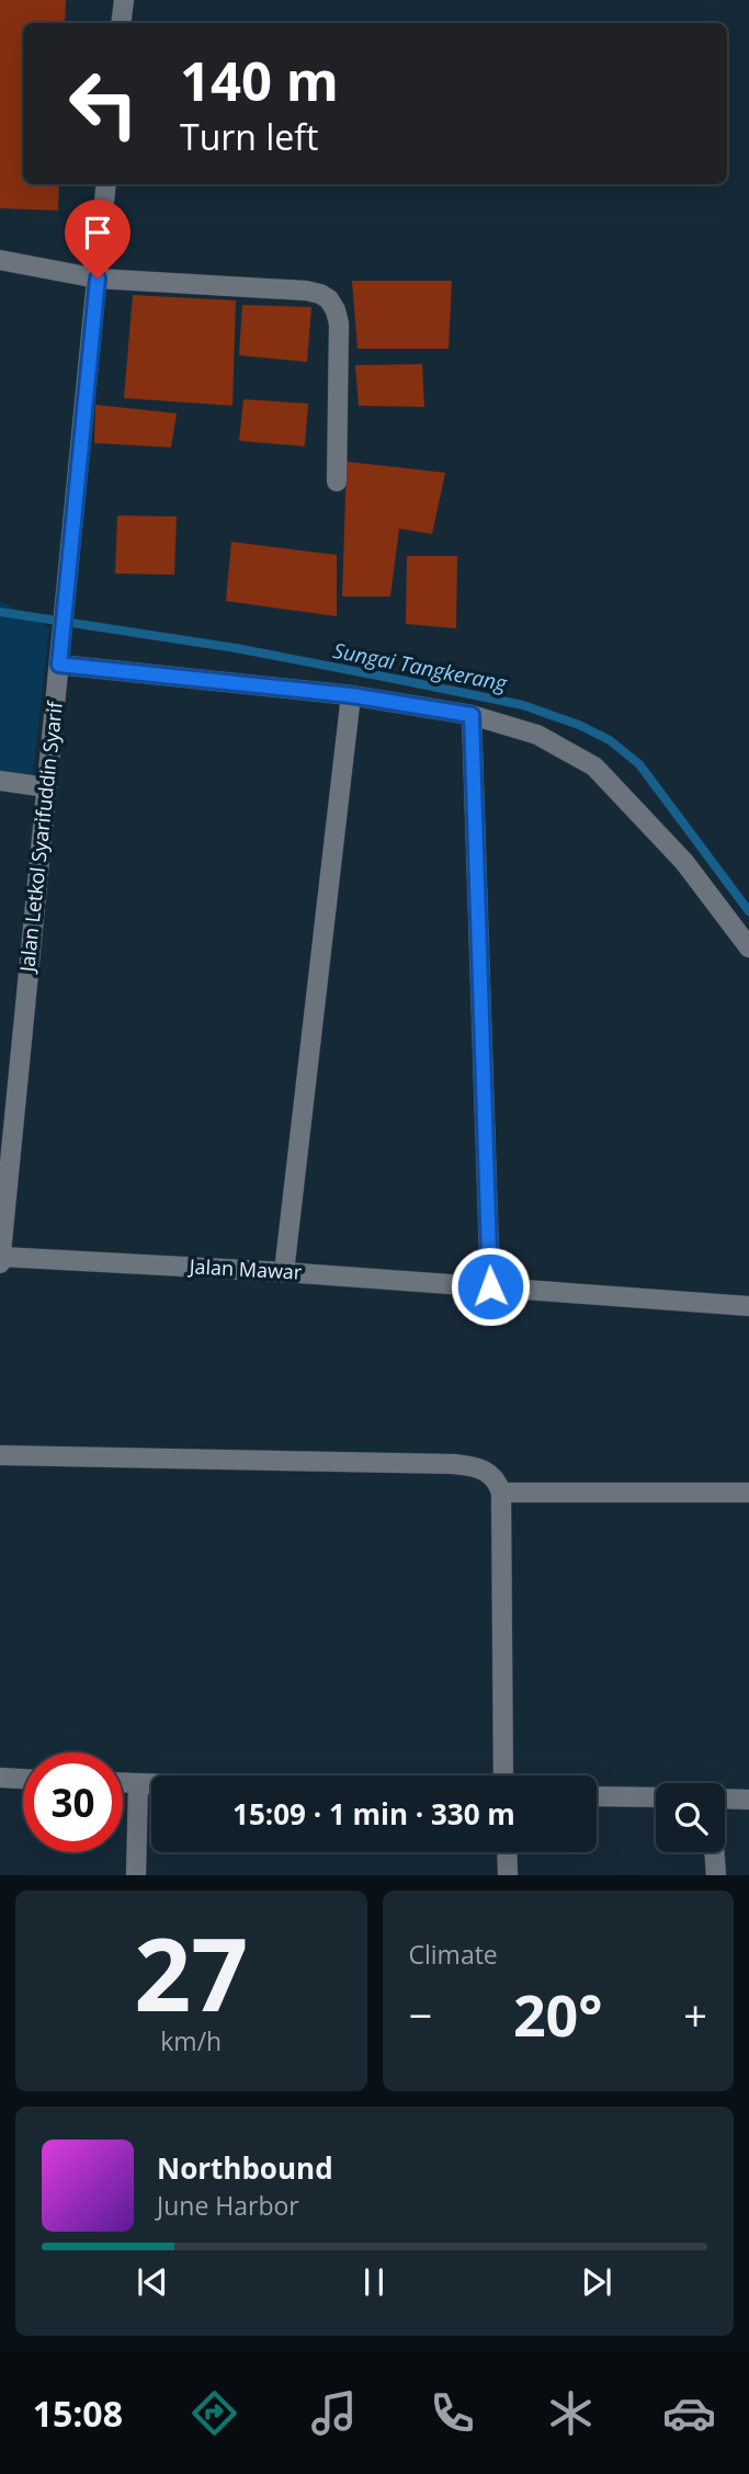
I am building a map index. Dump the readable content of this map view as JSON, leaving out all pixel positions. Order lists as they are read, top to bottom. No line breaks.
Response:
{"streets":{"street":["Jalan Letkol Syarifuddin Syarif","Jalan Mawar"]},"crossings":[["Jalan Letkol Syarifuddin Syarif","Jalan Mawar"]],"water":["Sungai Tangkerang"],"page":{"turn":["140 m","Turn left"],"limit":"30","trip":"15:09 · 1 min · 330 m","tile":[["27","km/h"],"Climate"],"heat":["−","20°","+"],"song":["Northbound","June Harbor"],"tabs":"15:08"}}
